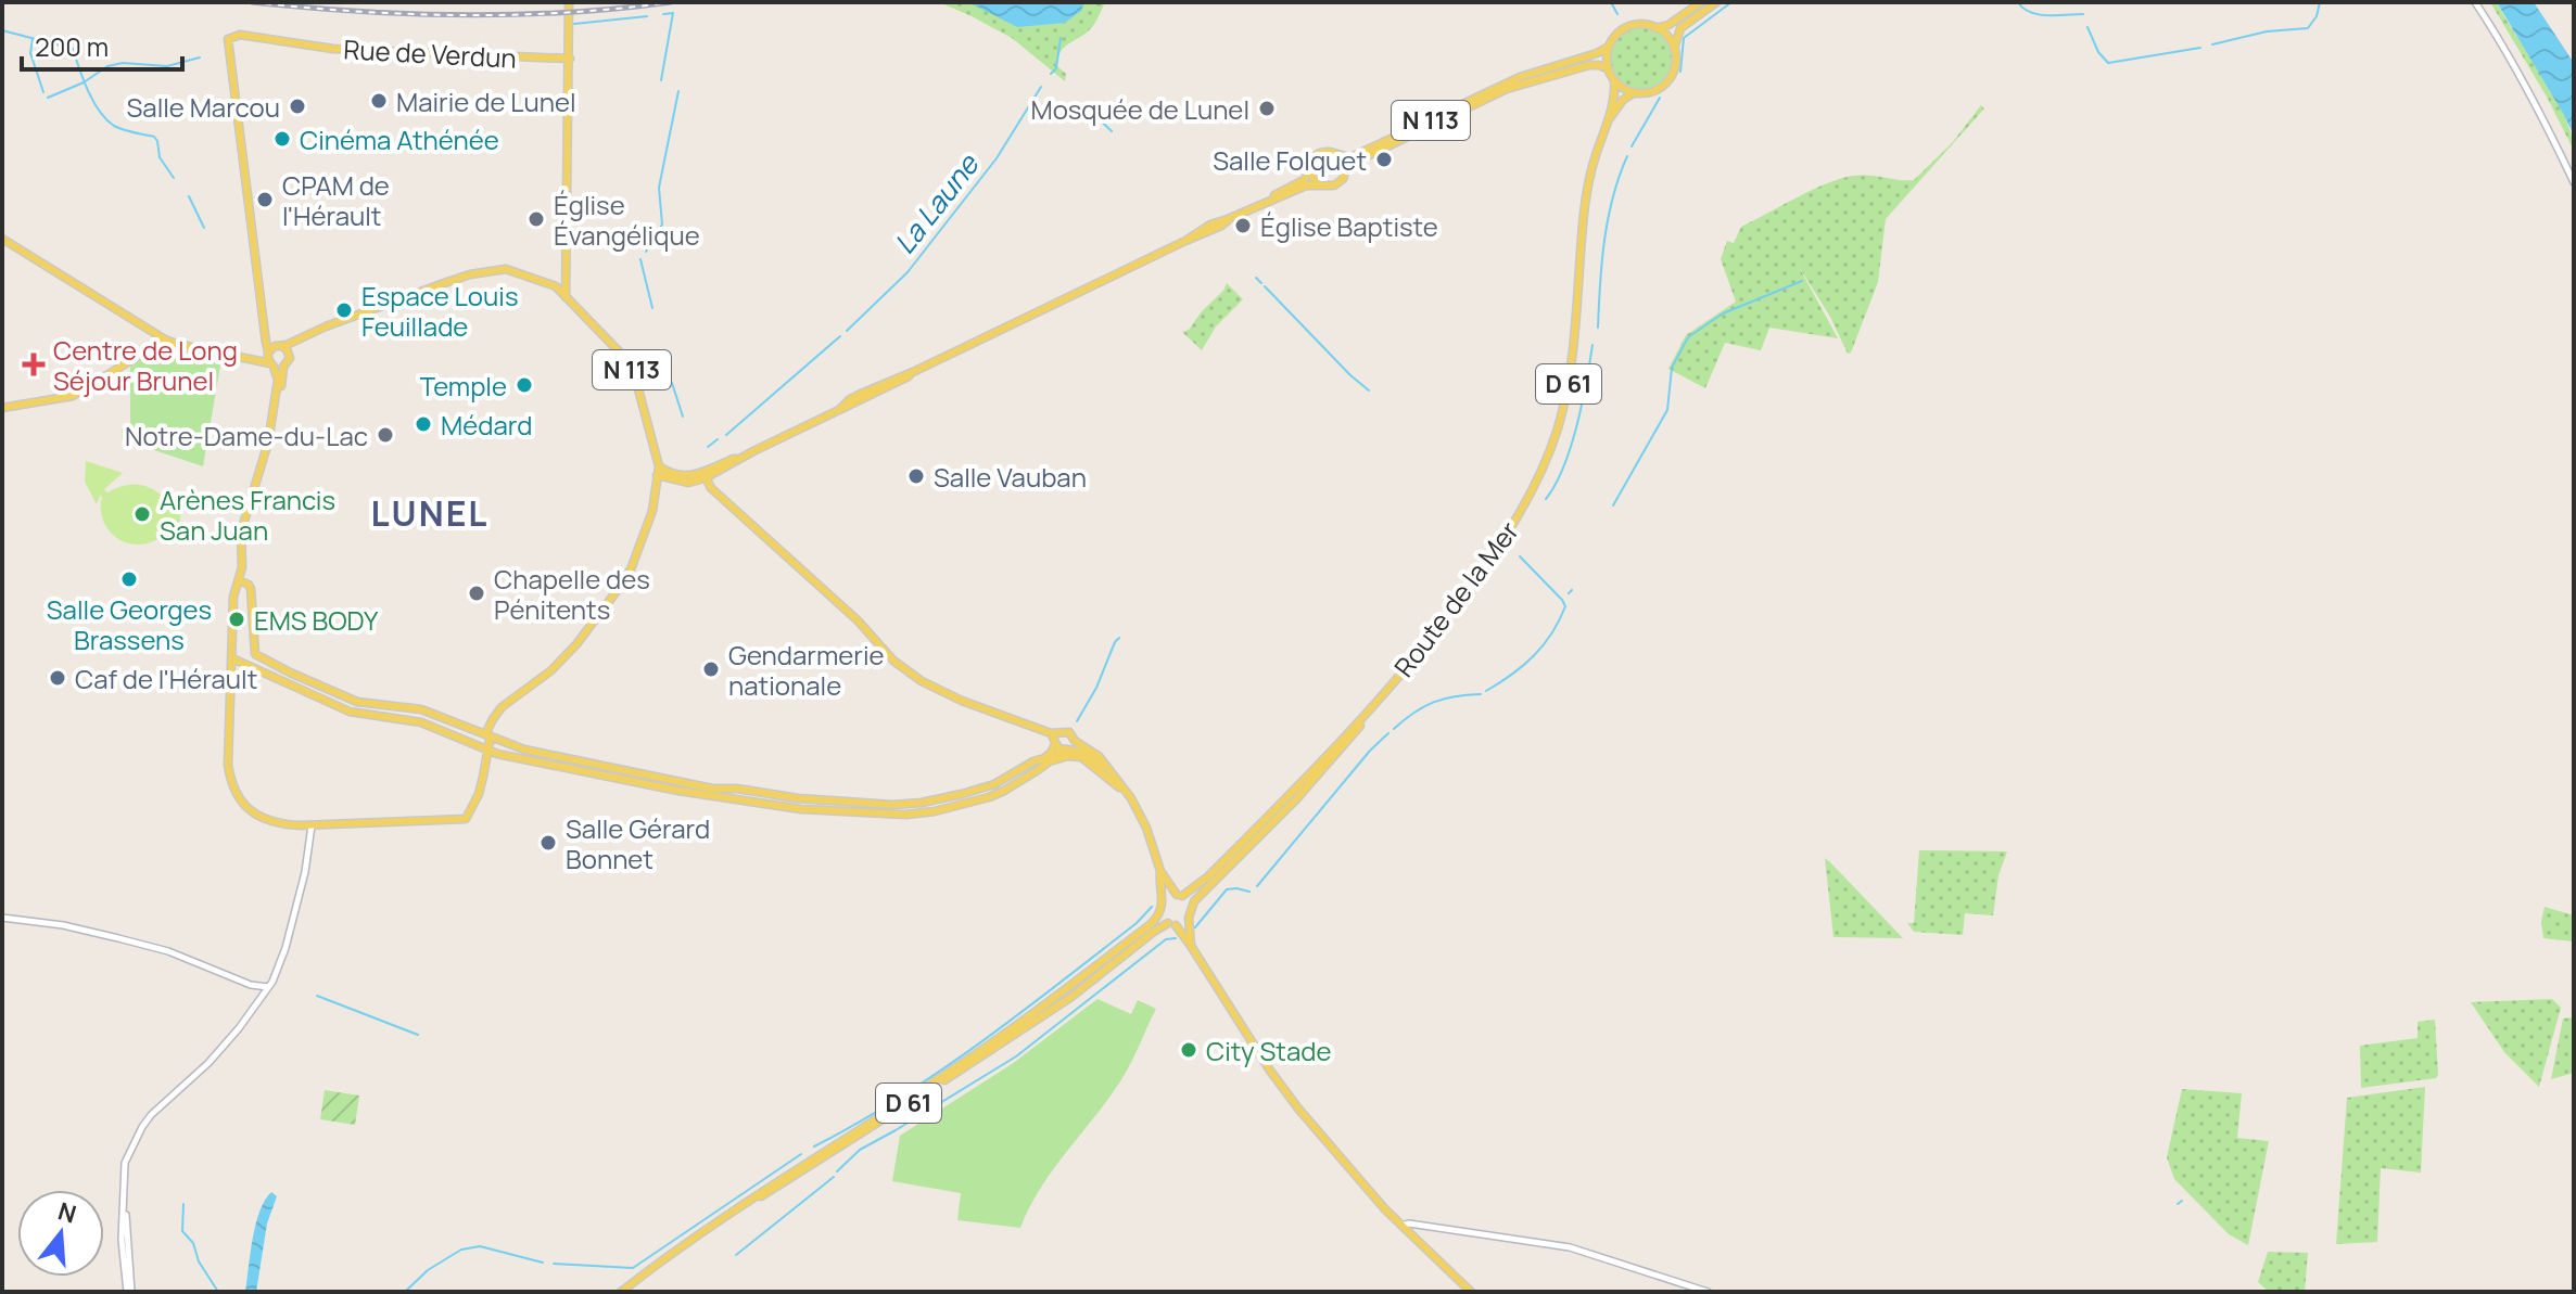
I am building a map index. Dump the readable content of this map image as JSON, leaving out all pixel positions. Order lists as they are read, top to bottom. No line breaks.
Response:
{"streets":{"main road":["Rue de Verdun","N 113","D 61","Route de la Mer"]},"crossings":[["Rue de Verdun","N 113"],["N 113","Route de la Mer"],["D 61","Route de la Mer"]],"districts":["LUNEL"],"water":["La Laune"],"places":{"other":["Mairie de Lunel","Salle Marcou","Mosquée de Lunel","Cinéma Athénée","Salle Folquet","CPAM de l'Hérault","Église Évangélique","Église Baptiste","Espace Louis Feuillade","Temple","Médard","Notre-Dame-du-Lac","Salle Vauban","Arènes Francis San Juan","Salle Georges Brassens","Chapelle des Pénitents","EMS BODY","Gendarmerie nationale","Caf de l'Hérault","Salle Gérard Bonnet","City Stade"],"health":["Centre de Long Séjour Brunel"]},"scale_bar":"200 m","north":"top"}
